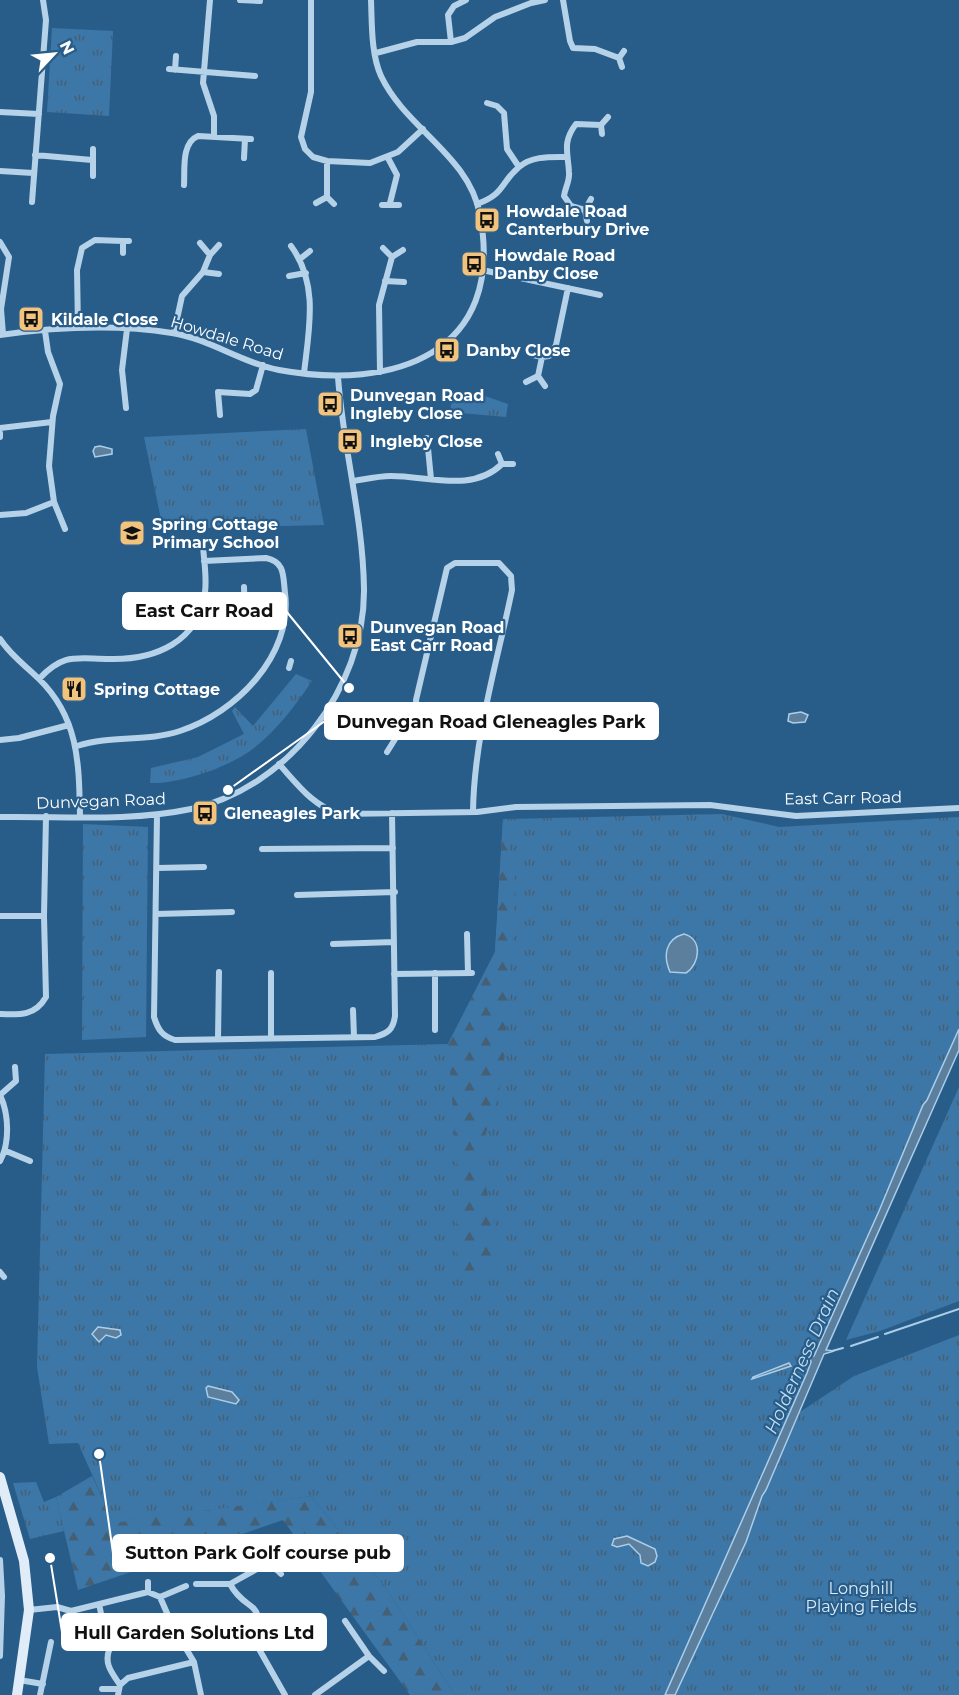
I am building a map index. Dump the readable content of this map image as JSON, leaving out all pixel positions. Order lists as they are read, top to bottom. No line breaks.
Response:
{"streets":{"street":["Howdale Road","East Carr Road","Dunvegan Road"]},"crossings":[["Howdale Road","Dunvegan Road"],["East Carr Road","Dunvegan Road"]],"water":["Holderness Drain"],"parks":["Longhill Playing Fields"],"places":{"bus stop":["Howdale Road Canterbury Drive","Howdale Road Danby Close","Kildale Close","Danby Close","Dunvegan Road Ingleby Close","Ingleby Close","Dunvegan Road East Carr Road","Gleneagles Park"],"school or university":["Spring Cottage Primary School"],"other":["East Carr Road","Dunvegan Road Gleneagles Park","Sutton Park Golf course pub","Hull Garden Solutions Ltd"],"restaurant":["Spring Cottage"]},"north":"top right"}
